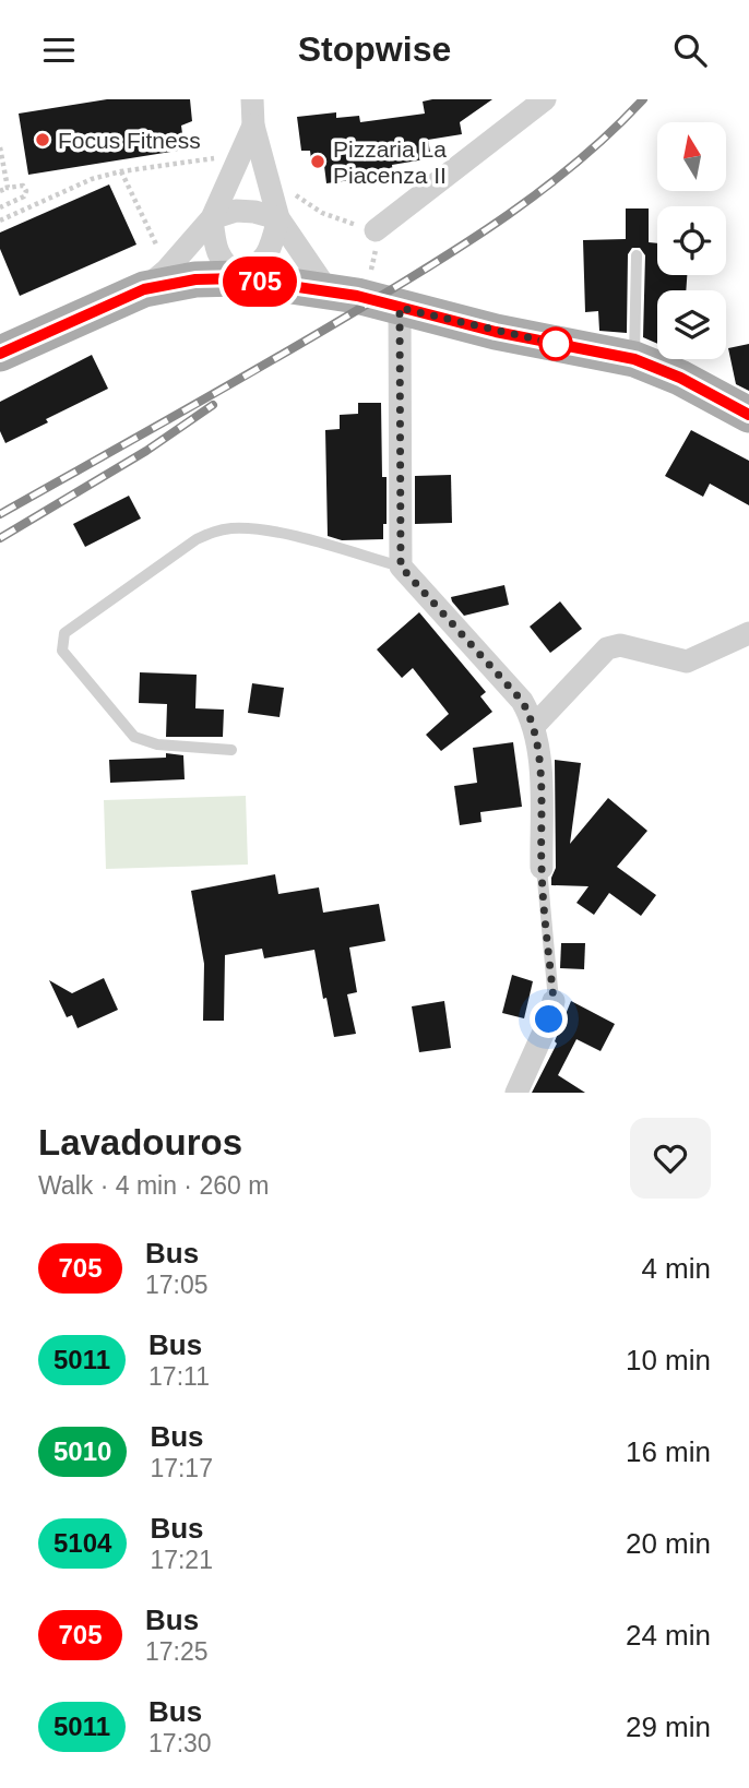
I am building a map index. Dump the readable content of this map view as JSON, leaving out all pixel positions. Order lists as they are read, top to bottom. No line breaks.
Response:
{"places":["Focus Fitness","Pizzaria La Piacenza II"],"lines":["bus line 705"],"north":"top","page":{"header":"Stopwise","on_map":"705","heading":["Lavadouros","Walk · 4 min · 260 m"],"list":[{"mark":"705","name":"Bus","note":"17:05","value":"4 min"},{"mark":"5011","name":"Bus","note":"17:11","value":"10 min"},{"mark":"5010","name":"Bus","note":"17:17","value":"16 min"},{"mark":"5104","name":"Bus","note":"17:21","value":"20 min"},{"mark":"705","name":"Bus","note":"17:25","value":"24 min"},{"mark":"5011","name":"Bus","note":"17:30","value":"29 min"}]}}
